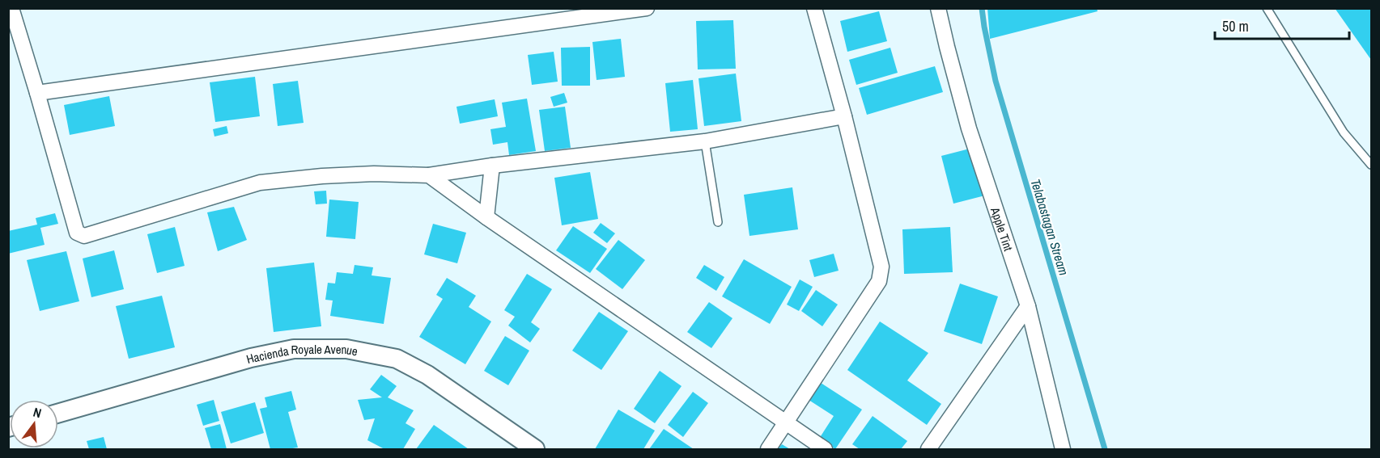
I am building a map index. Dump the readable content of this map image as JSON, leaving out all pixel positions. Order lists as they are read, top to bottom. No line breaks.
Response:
{"streets":{"street":["Apple Tint","Hacienda Royale Avenue"]},"water":["Telabastagan Stream"],"scale_bar":"50 m","north":"top"}
